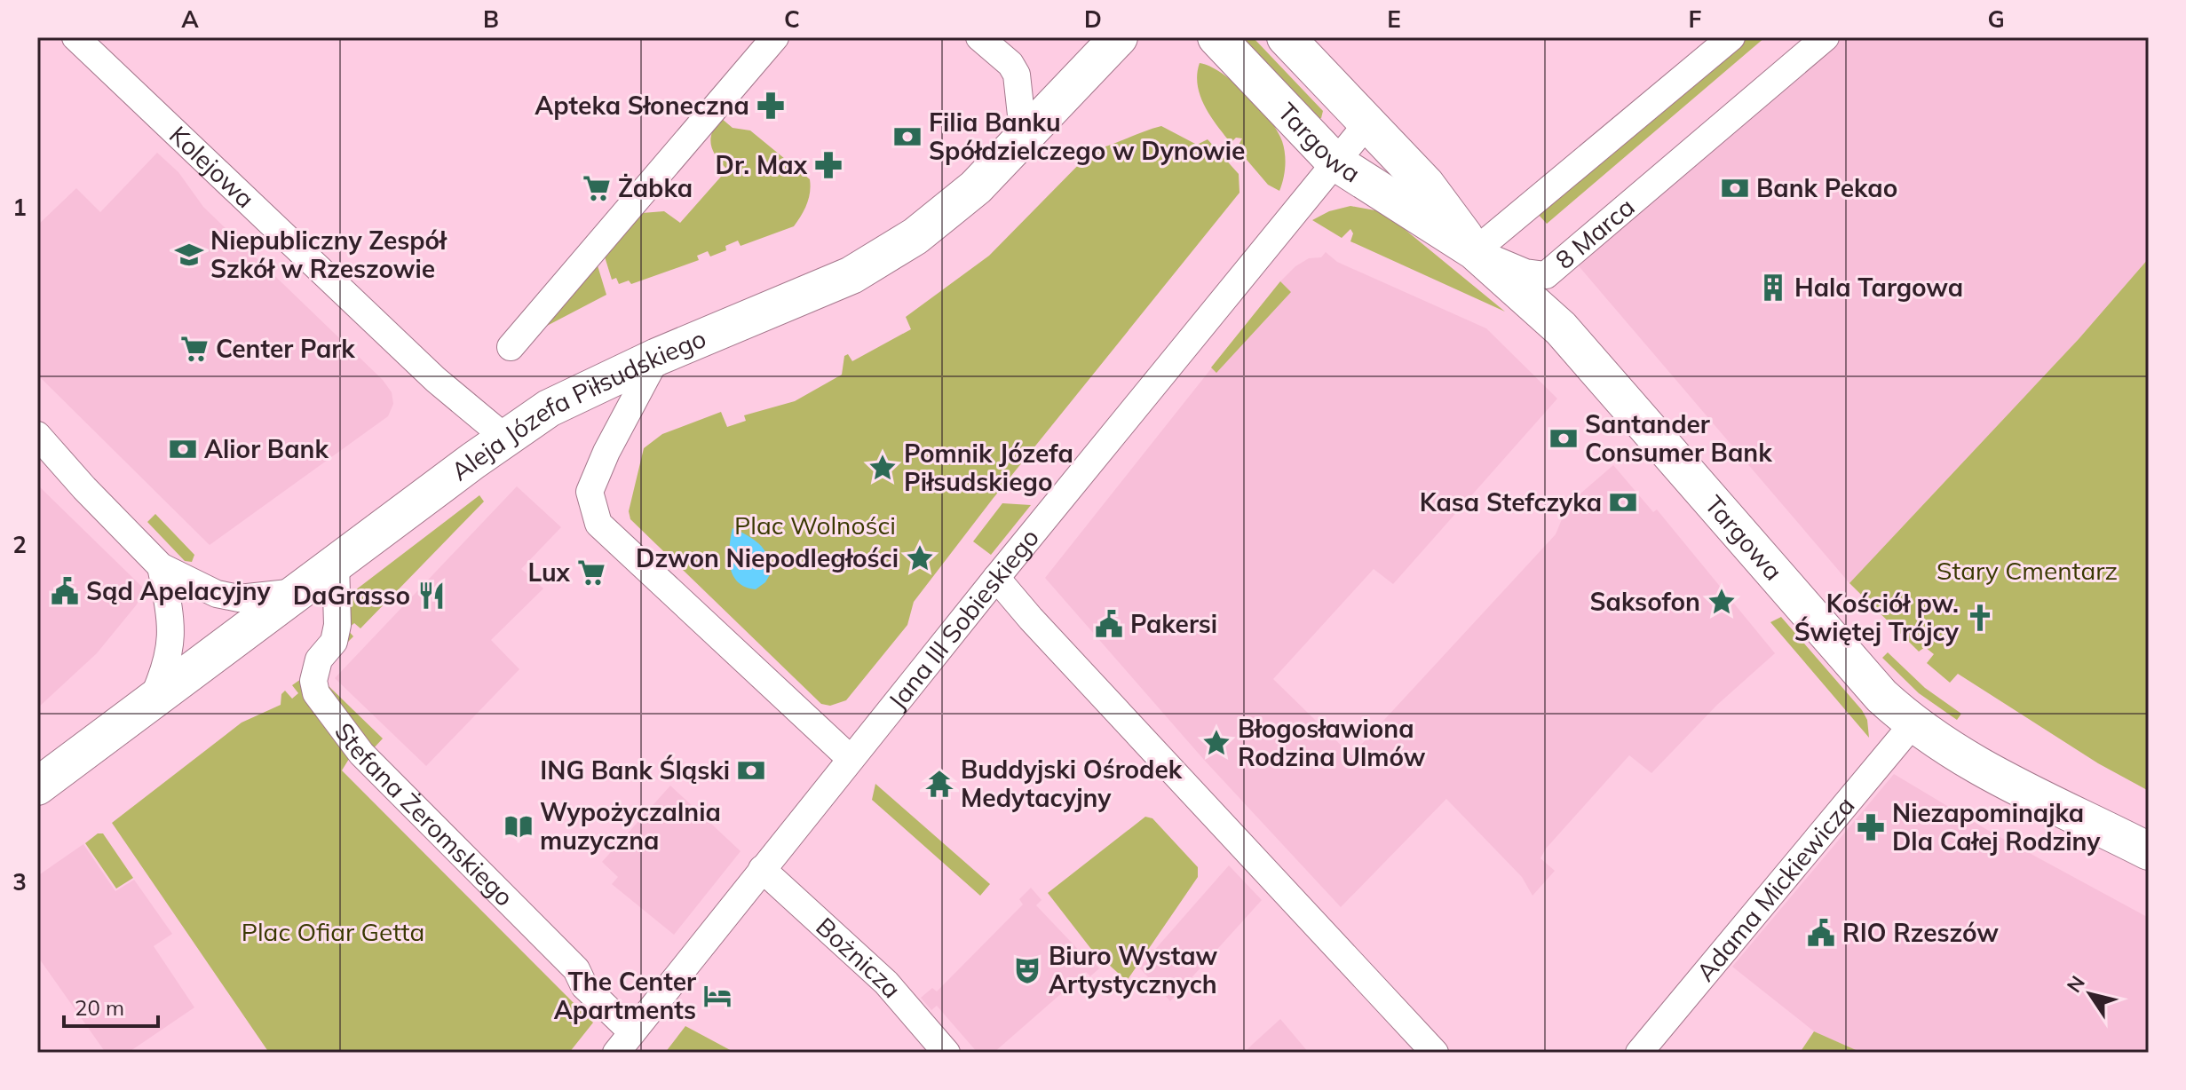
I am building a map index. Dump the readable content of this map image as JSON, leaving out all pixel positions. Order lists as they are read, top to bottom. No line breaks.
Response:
{"streets":{"street":["Targowa","Kolejowa","8 Marca","Aleja Józefa Piłsudskiego","Jana III Sobieskiego","Stefana Żeromskiego","Adama Mickiewicza","Bożnicza"]},"crossings":[["Targowa","8 Marca"],["Targowa","Jana III Sobieskiego"],["Targowa","Adama Mickiewicza"],["Kolejowa","Aleja Józefa Piłsudskiego"],["Aleja Józefa Piłsudskiego","Stefana Żeromskiego"],["Jana III Sobieskiego","Stefana Żeromskiego"],["Jana III Sobieskiego","Bożnicza"]],"parks":["Plac Wolności","Stary Cmentarz","Plac Ofiar Getta"],"places":{"pharmacy":["Apteka Słoneczna","Dr. Max","Niezapominajka Dla Całej Rodziny"],"bank":["Filia Banku Spółdzielczego w Dynowie","Bank Pekao","Santander Consumer Bank","Alior Bank","Kasa Stefczyka","ING Bank Śląski"],"supermarket":["Żabka","Center Park","Lux"],"school or university":["Niepubliczny Zespół Szkół w Rzeszowie"],"building":["Hala Targowa"],"place":["Pomnik Józefa Piłsudskiego","Dzwon Niepodległości","Saksofon","Błogosławiona Rodzina Ulmów"],"public building":["Sąd Apelacyjny","Pakersi","RIO Rzeszów"],"restaurant":["DaGrasso"],"church":["Kościół pw. Świętej Trójcy"],"temple":["Buddyjski Ośrodek Medytacyjny"],"library":["Wypożyczalnia muzyczna"],"theatre":["Biuro Wystaw Artystycznych"],"hotel":["The Center Apartments"]},"scale_bar":"20 m","north":"top left","grid":{"columns":["A","B","C","D","E","F","G"],"rows":["1","2","3"]}}
